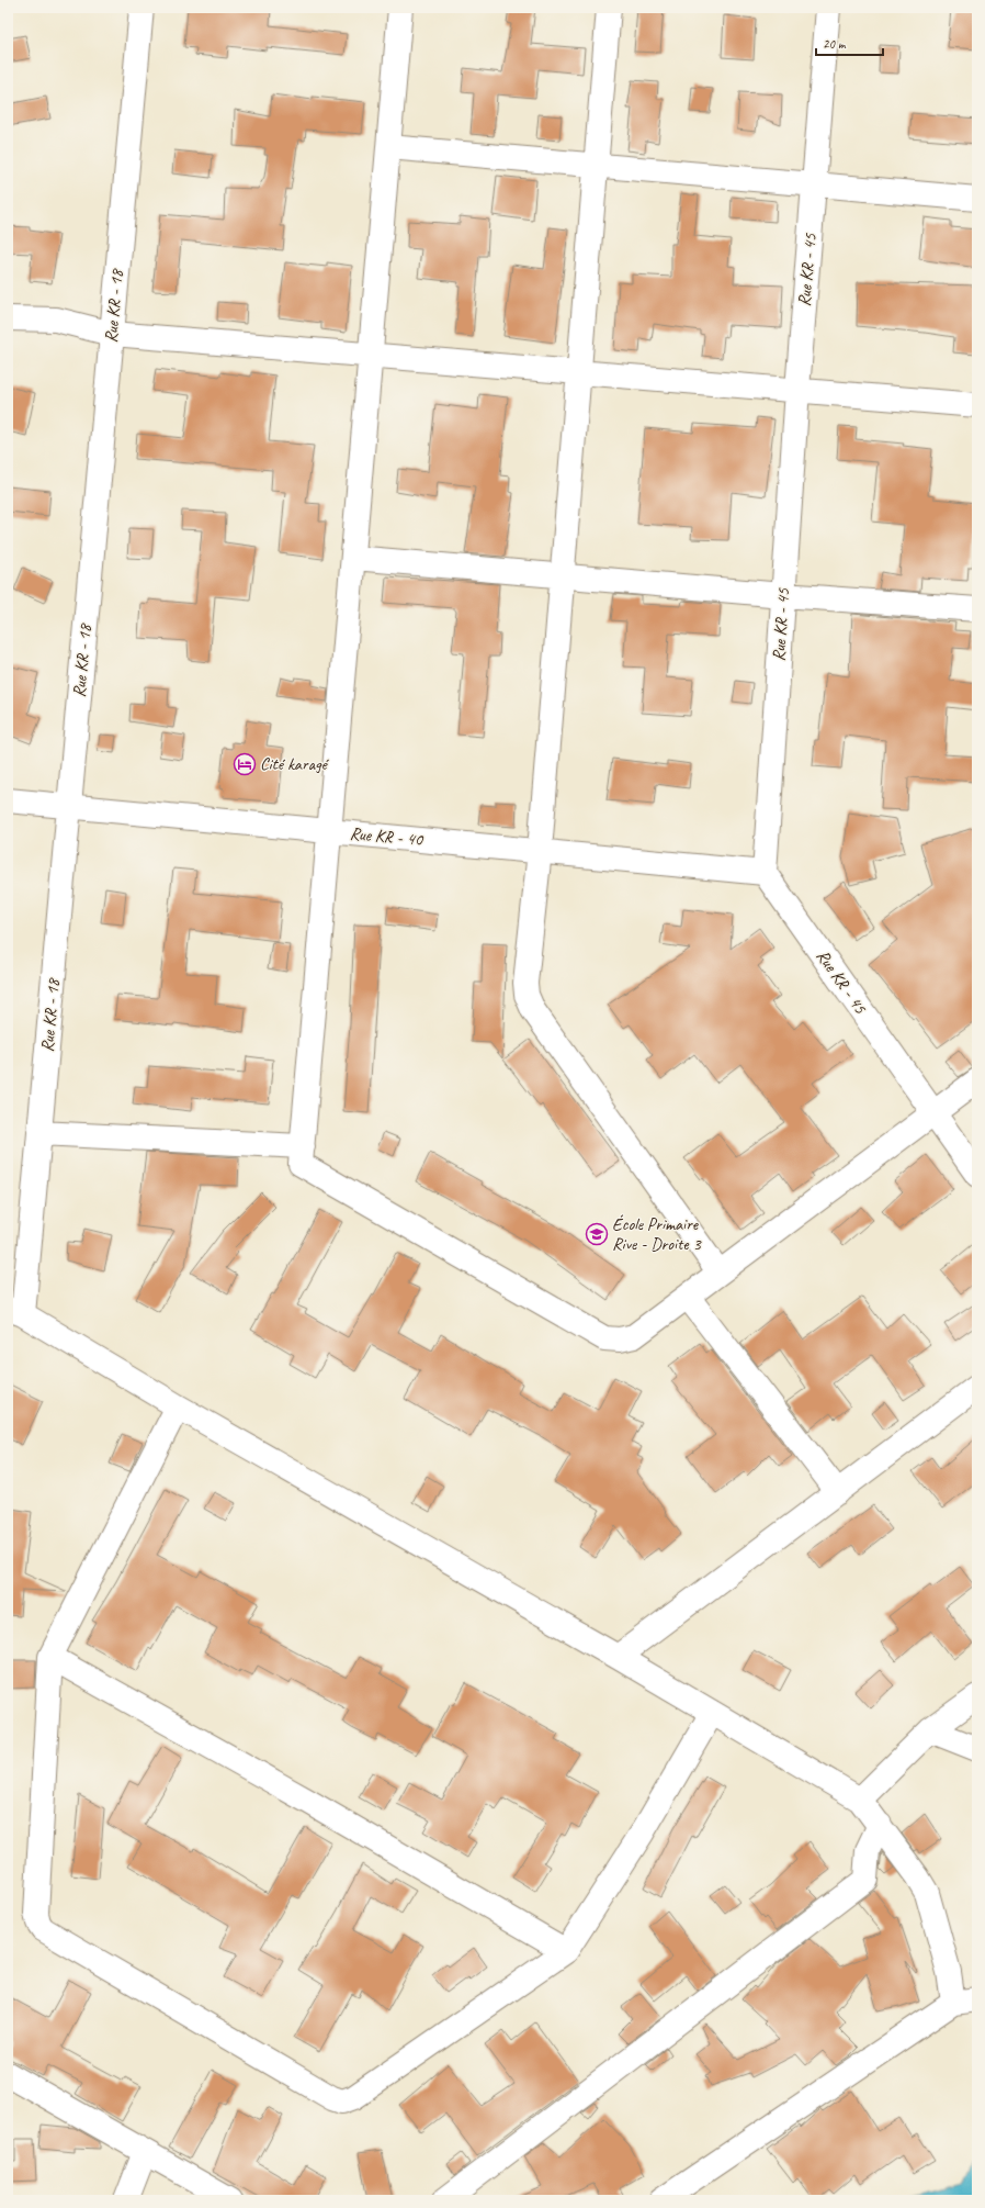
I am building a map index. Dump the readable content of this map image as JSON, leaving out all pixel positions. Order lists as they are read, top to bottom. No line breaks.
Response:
{"streets":{"street":["Rue KR - 45","Rue KR - 18","Rue KR - 40"]},"crossings":[["Rue KR - 45","Rue KR - 40"],["Rue KR - 18","Rue KR - 40"]],"places":{"hotel":["Cité karagé"],"school or university":["École Primaire Rive - Droite 3"]},"scale_bar":"20 m"}
